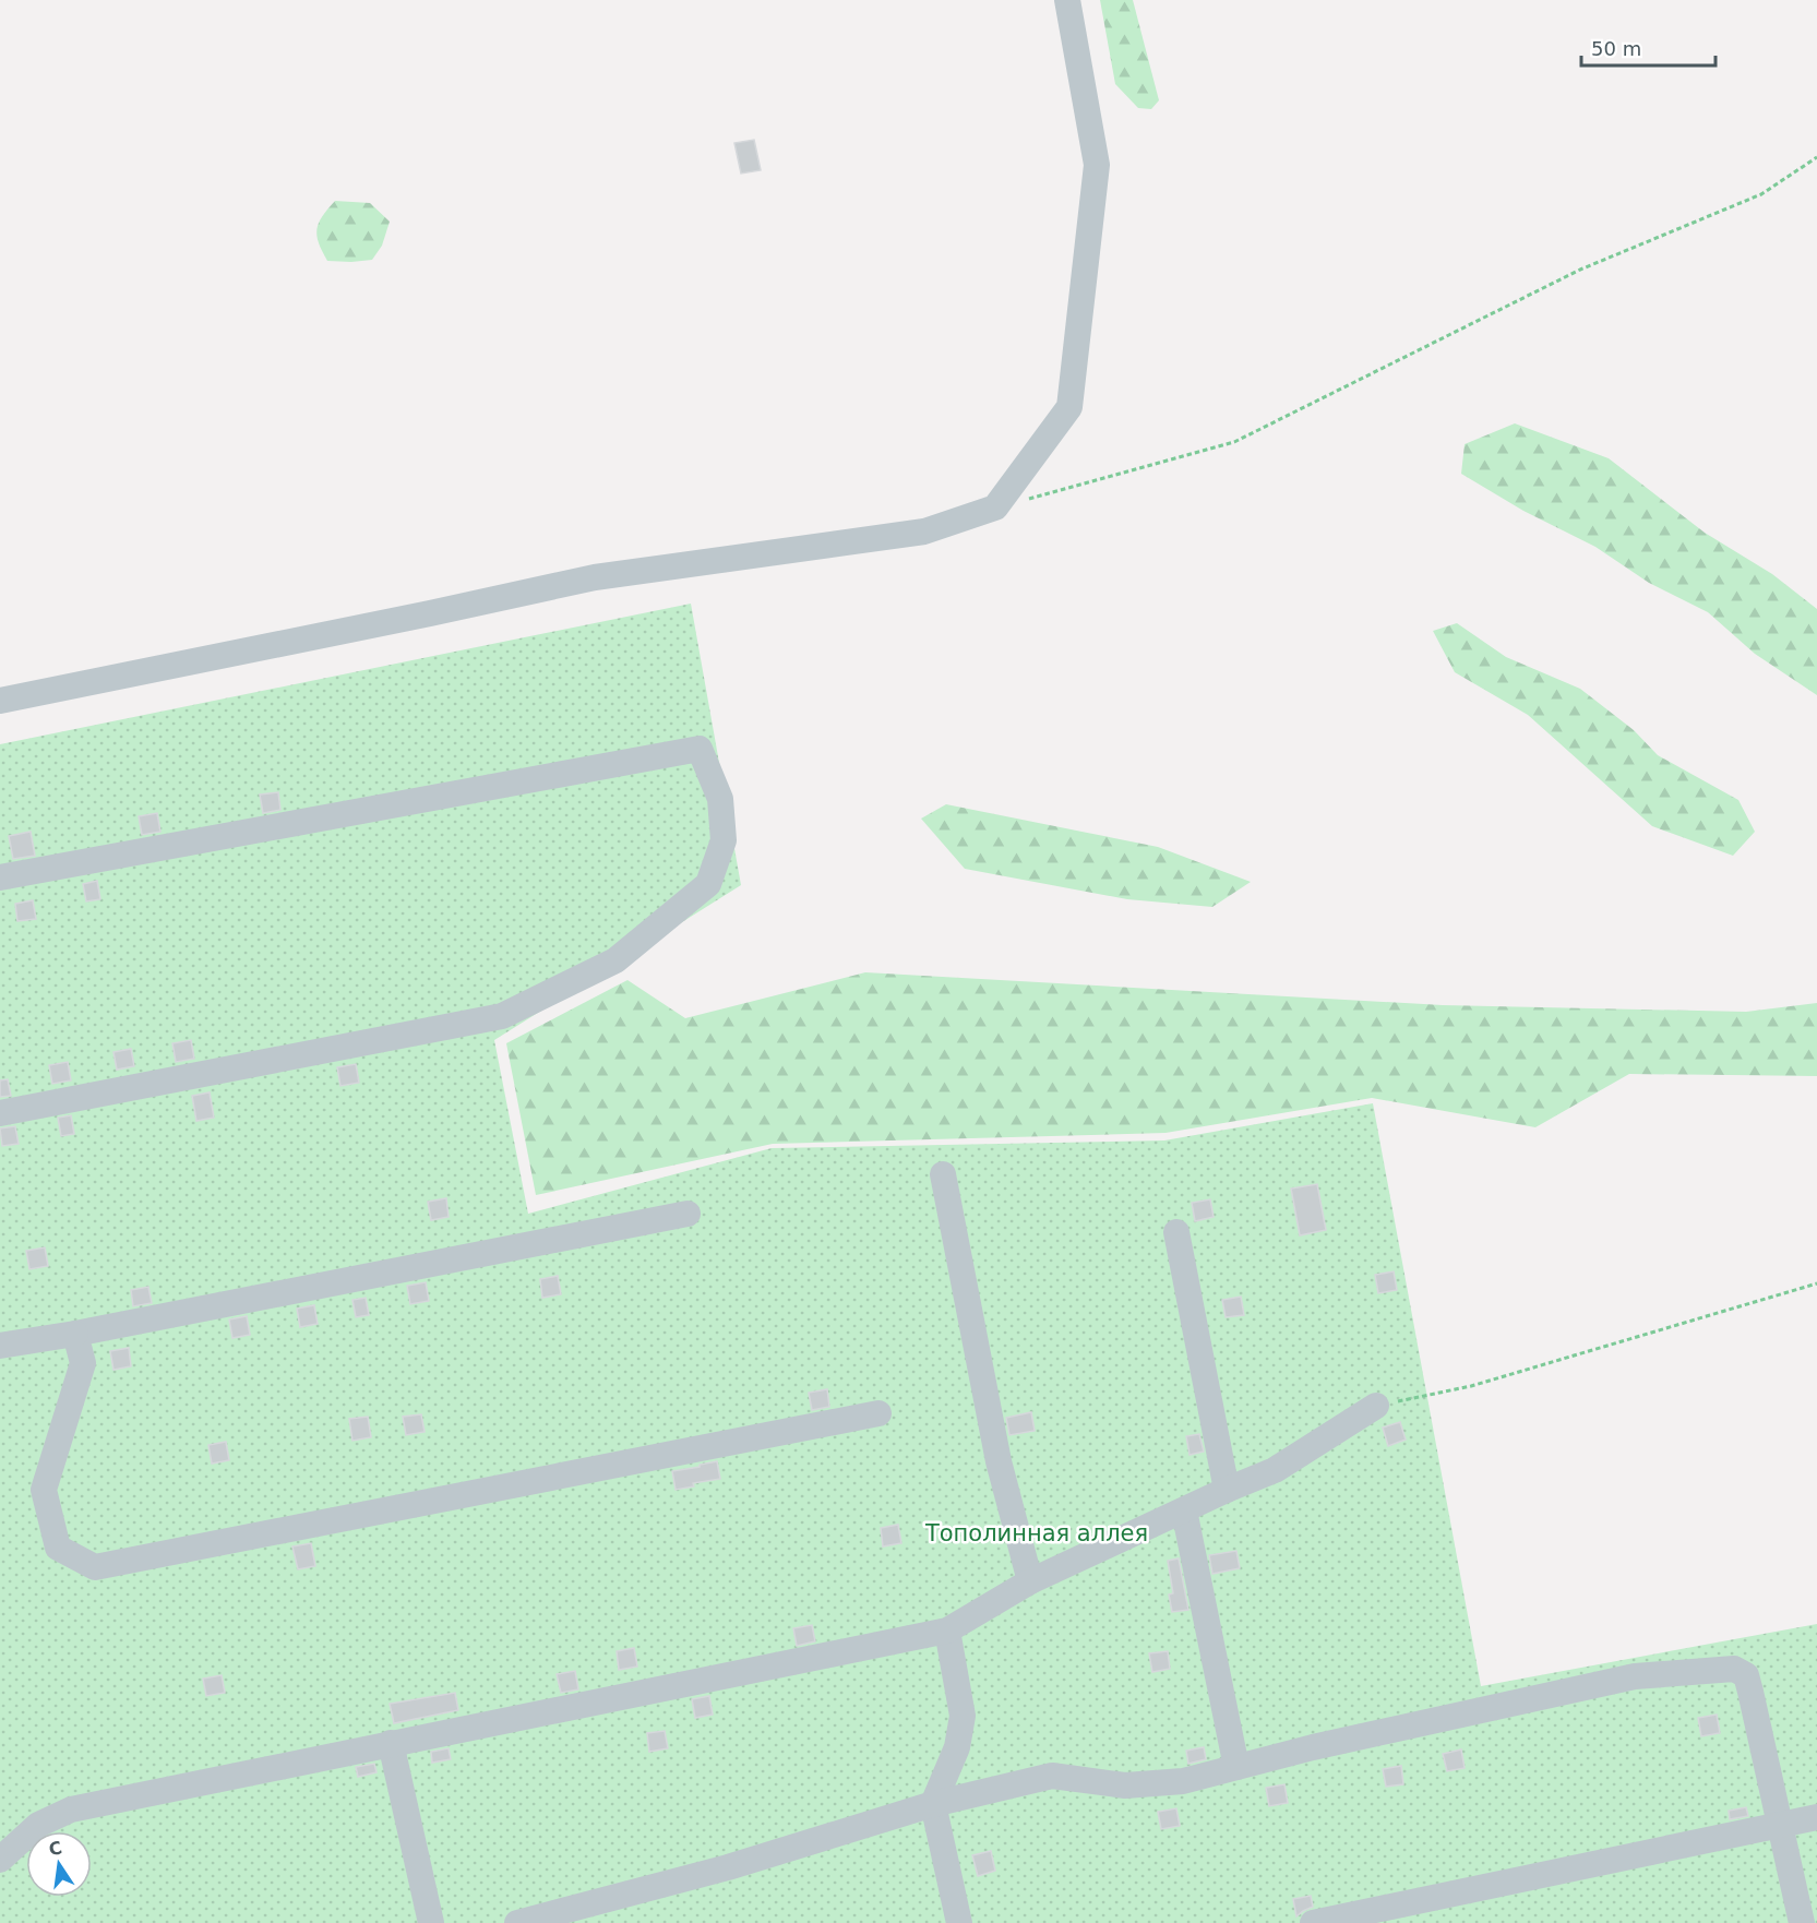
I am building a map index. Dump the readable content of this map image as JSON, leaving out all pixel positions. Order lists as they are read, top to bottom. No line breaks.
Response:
{"parks":["Тополинная аллея"],"scale_bar":"50 m","north":"top"}
